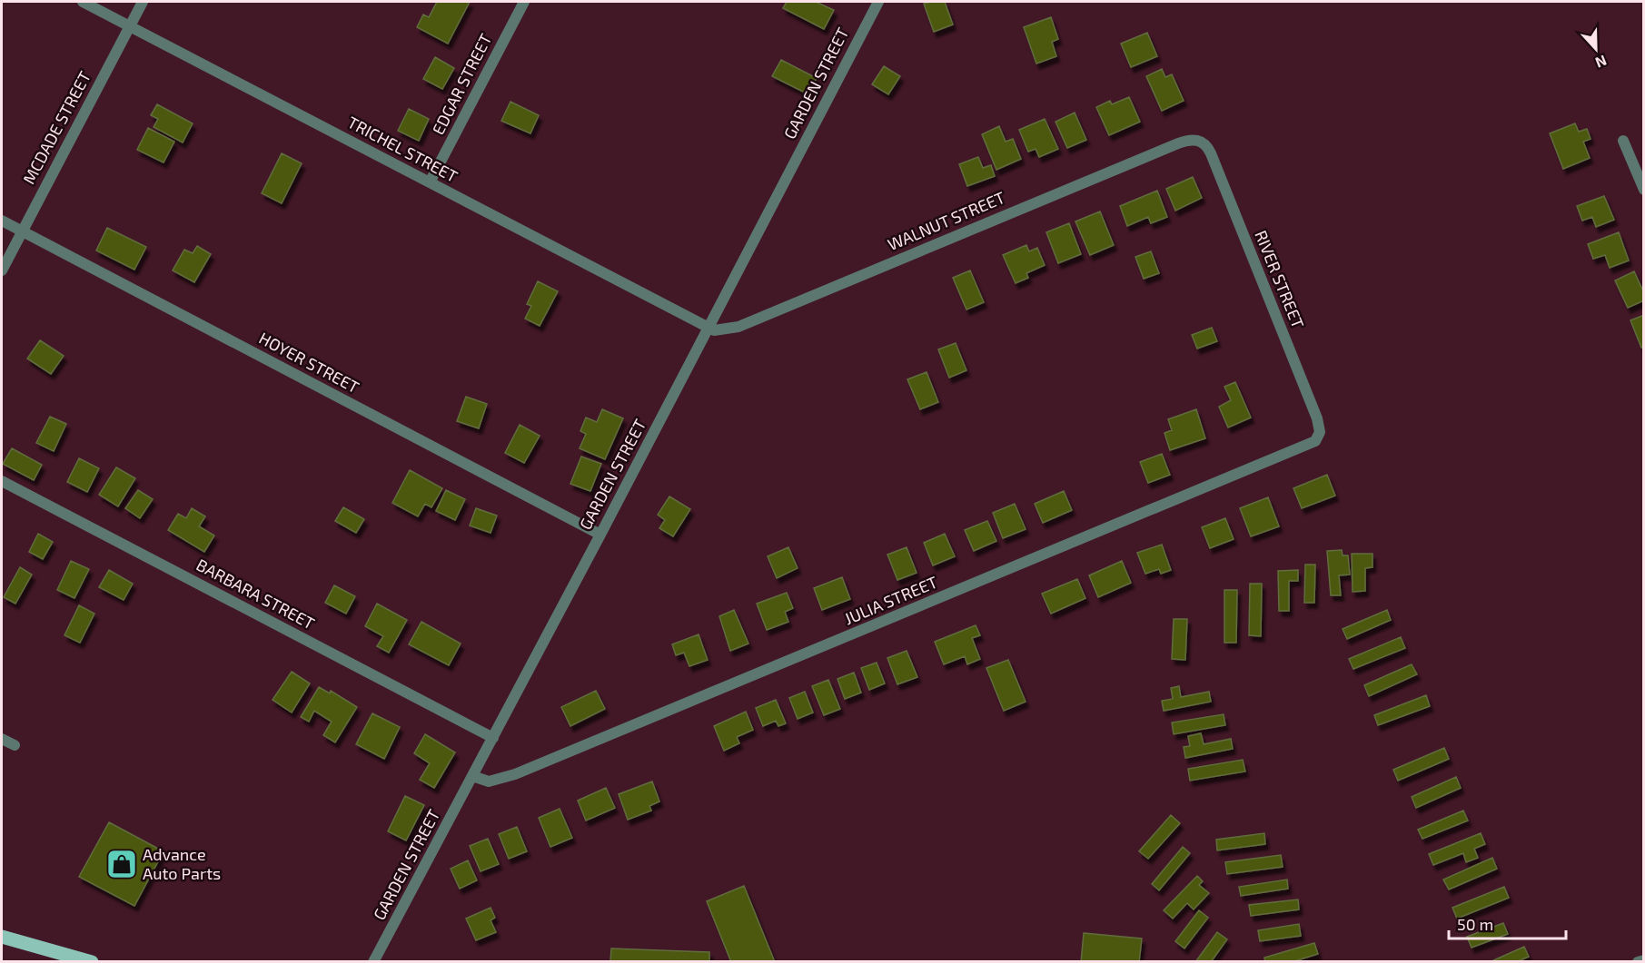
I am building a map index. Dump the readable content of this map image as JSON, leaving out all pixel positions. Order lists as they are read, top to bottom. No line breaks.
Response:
{"streets":{"street":["GARDEN STREET","EDGAR STREET","MCDADE STREET","TRICHEL STREET","WALNUT STREET","RIVER STREET","HOYER STREET","BARBARA STREET","JULIA STREET"]},"crossings":[["GARDEN STREET","TRICHEL STREET"],["GARDEN STREET","WALNUT STREET"],["GARDEN STREET","HOYER STREET"],["GARDEN STREET","BARBARA STREET"],["GARDEN STREET","JULIA STREET"],["EDGAR STREET","TRICHEL STREET"],["MCDADE STREET","TRICHEL STREET"],["MCDADE STREET","HOYER STREET"],["TRICHEL STREET","WALNUT STREET"],["WALNUT STREET","RIVER STREET"],["RIVER STREET","JULIA STREET"]],"places":{"shop":["Advance Auto Parts"]},"scale_bar":"50 m","north":"bottom"}
